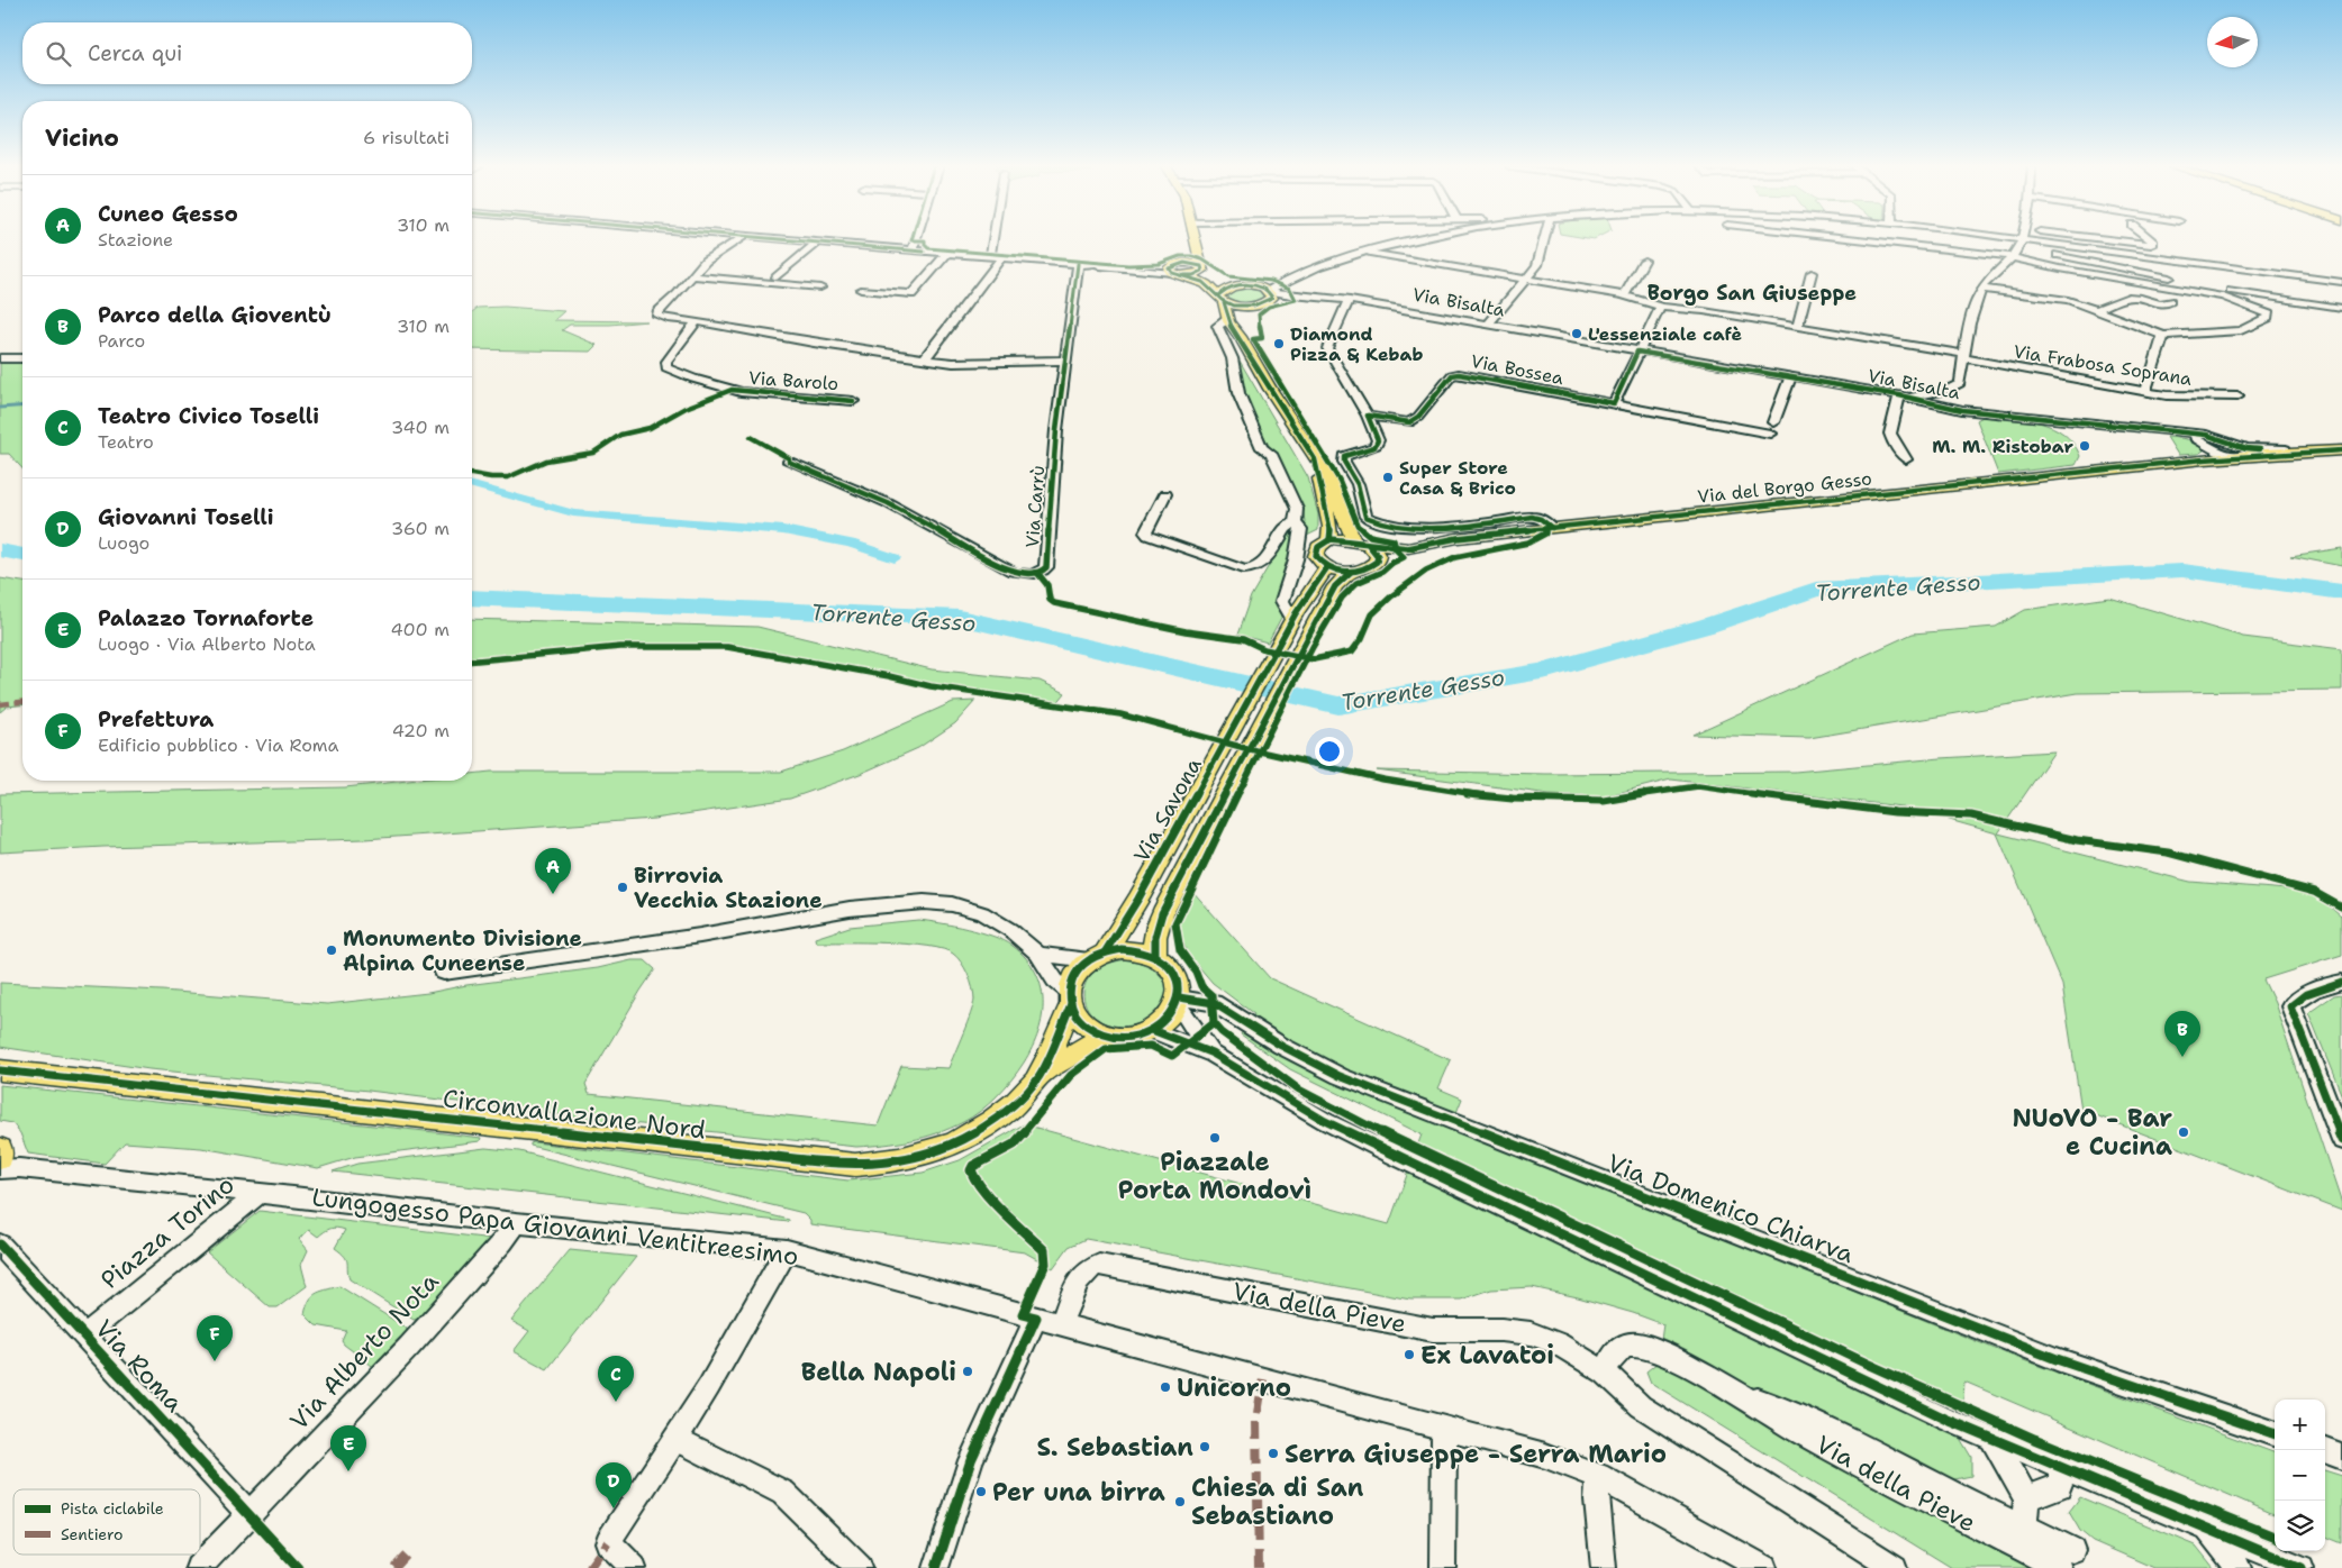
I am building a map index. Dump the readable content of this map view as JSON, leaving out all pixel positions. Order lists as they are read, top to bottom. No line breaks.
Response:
{"streets":{"main road":["Via del Borgo Gesso","Via Savona","Circonvallazione Nord"],"street":["Via Bisalta","Via Frabosa Soprana","Via Bossea","Via Barolo","Via Carrù","Via Domenico Chiarva","Lungogesso Papa Giovanni Ventitreesimo","Piazza Torino","Via della Pieve","Via Alberto Nota","Via Roma"]},"crossings":[["Via Bisalta","Via Bossea"],["Via Bisalta","Via del Borgo Gesso"],["Via Barolo","Via Carrù"],["Via del Borgo Gesso","Via Savona"],["Via Savona","Circonvallazione Nord"],["Via Savona","Via Domenico Chiarva"],["Circonvallazione Nord","Via Domenico Chiarva"],["Lungogesso Papa Giovanni Ventitreesimo","Piazza Torino"],["Lungogesso Papa Giovanni Ventitreesimo","Via della Pieve"],["Lungogesso Papa Giovanni Ventitreesimo","Via Alberto Nota"],["Piazza Torino","Via Roma"],["Via Alberto Nota","Via Roma"]],"districts":["Borgo San Giuseppe"],"water":["Torrente Gesso"],"places":["L'essenziale cafè","Diamond Pizza & Kebab","M. M. Ristobar","Super Store Casa & Brico","Birrovia Vecchia Stazione","Monumento Divisione Alpina Cuneense","NUoVO - Bar e Cucina","Piazzale Porta Mondovì","Ex Lavatoi","Bella Napoli","Unicorno","S. Sebastian","Serra Giuseppe - Serra Mario","Per una birra","Chiesa di San Sebastiano"],"legend":["Pista ciclabile","Sentiero"],"north":"left","page":{"search":"Cerca qui","heading":["Vicino","6 risultati"],"list":[{"mark":"A","name":"Cuneo Gesso","note":"Stazione","value":"310 m"},{"mark":"B","name":"Parco della Gioventù","note":"Parco","value":"310 m"},{"mark":"C","name":"Teatro Civico Toselli","note":"Teatro","value":"340 m"},{"mark":"D","name":"Giovanni Toselli","note":"Luogo","value":"360 m"},{"mark":"E","name":"Palazzo Tornaforte","note":"Luogo · Via Alberto Nota","value":"400 m"},{"mark":"F","name":"Prefettura","note":"Edificio pubblico · Via Roma","value":"420 m"}],"pins":["A","B","F","C","E","D"],"map_buttons":["+","−"]}}
